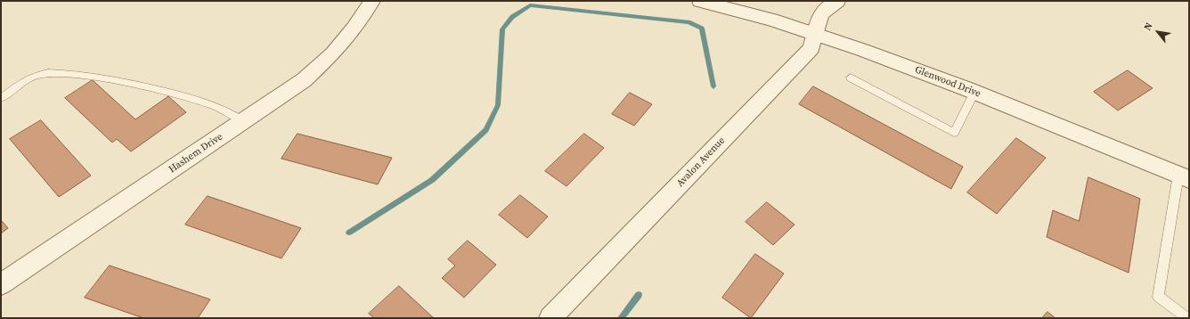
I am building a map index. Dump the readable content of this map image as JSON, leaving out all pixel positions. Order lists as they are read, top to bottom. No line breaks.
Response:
{"streets":{"street":["Glenwood Drive","Hashem Drive","Avalon Avenue"]},"crossings":[["Glenwood Drive","Avalon Avenue"]],"north":"top left"}
